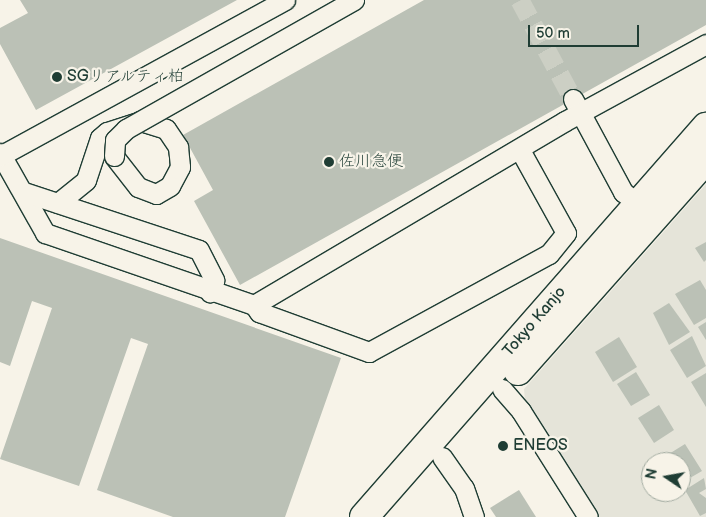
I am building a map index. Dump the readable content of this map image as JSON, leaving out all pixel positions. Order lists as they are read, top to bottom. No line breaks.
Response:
{"streets":{"highway":["Tokyo Kanjo"]},"places":["SGリアルティ柏","佐川急便","ENEOS"],"scale_bar":"50 m","north":"left"}
